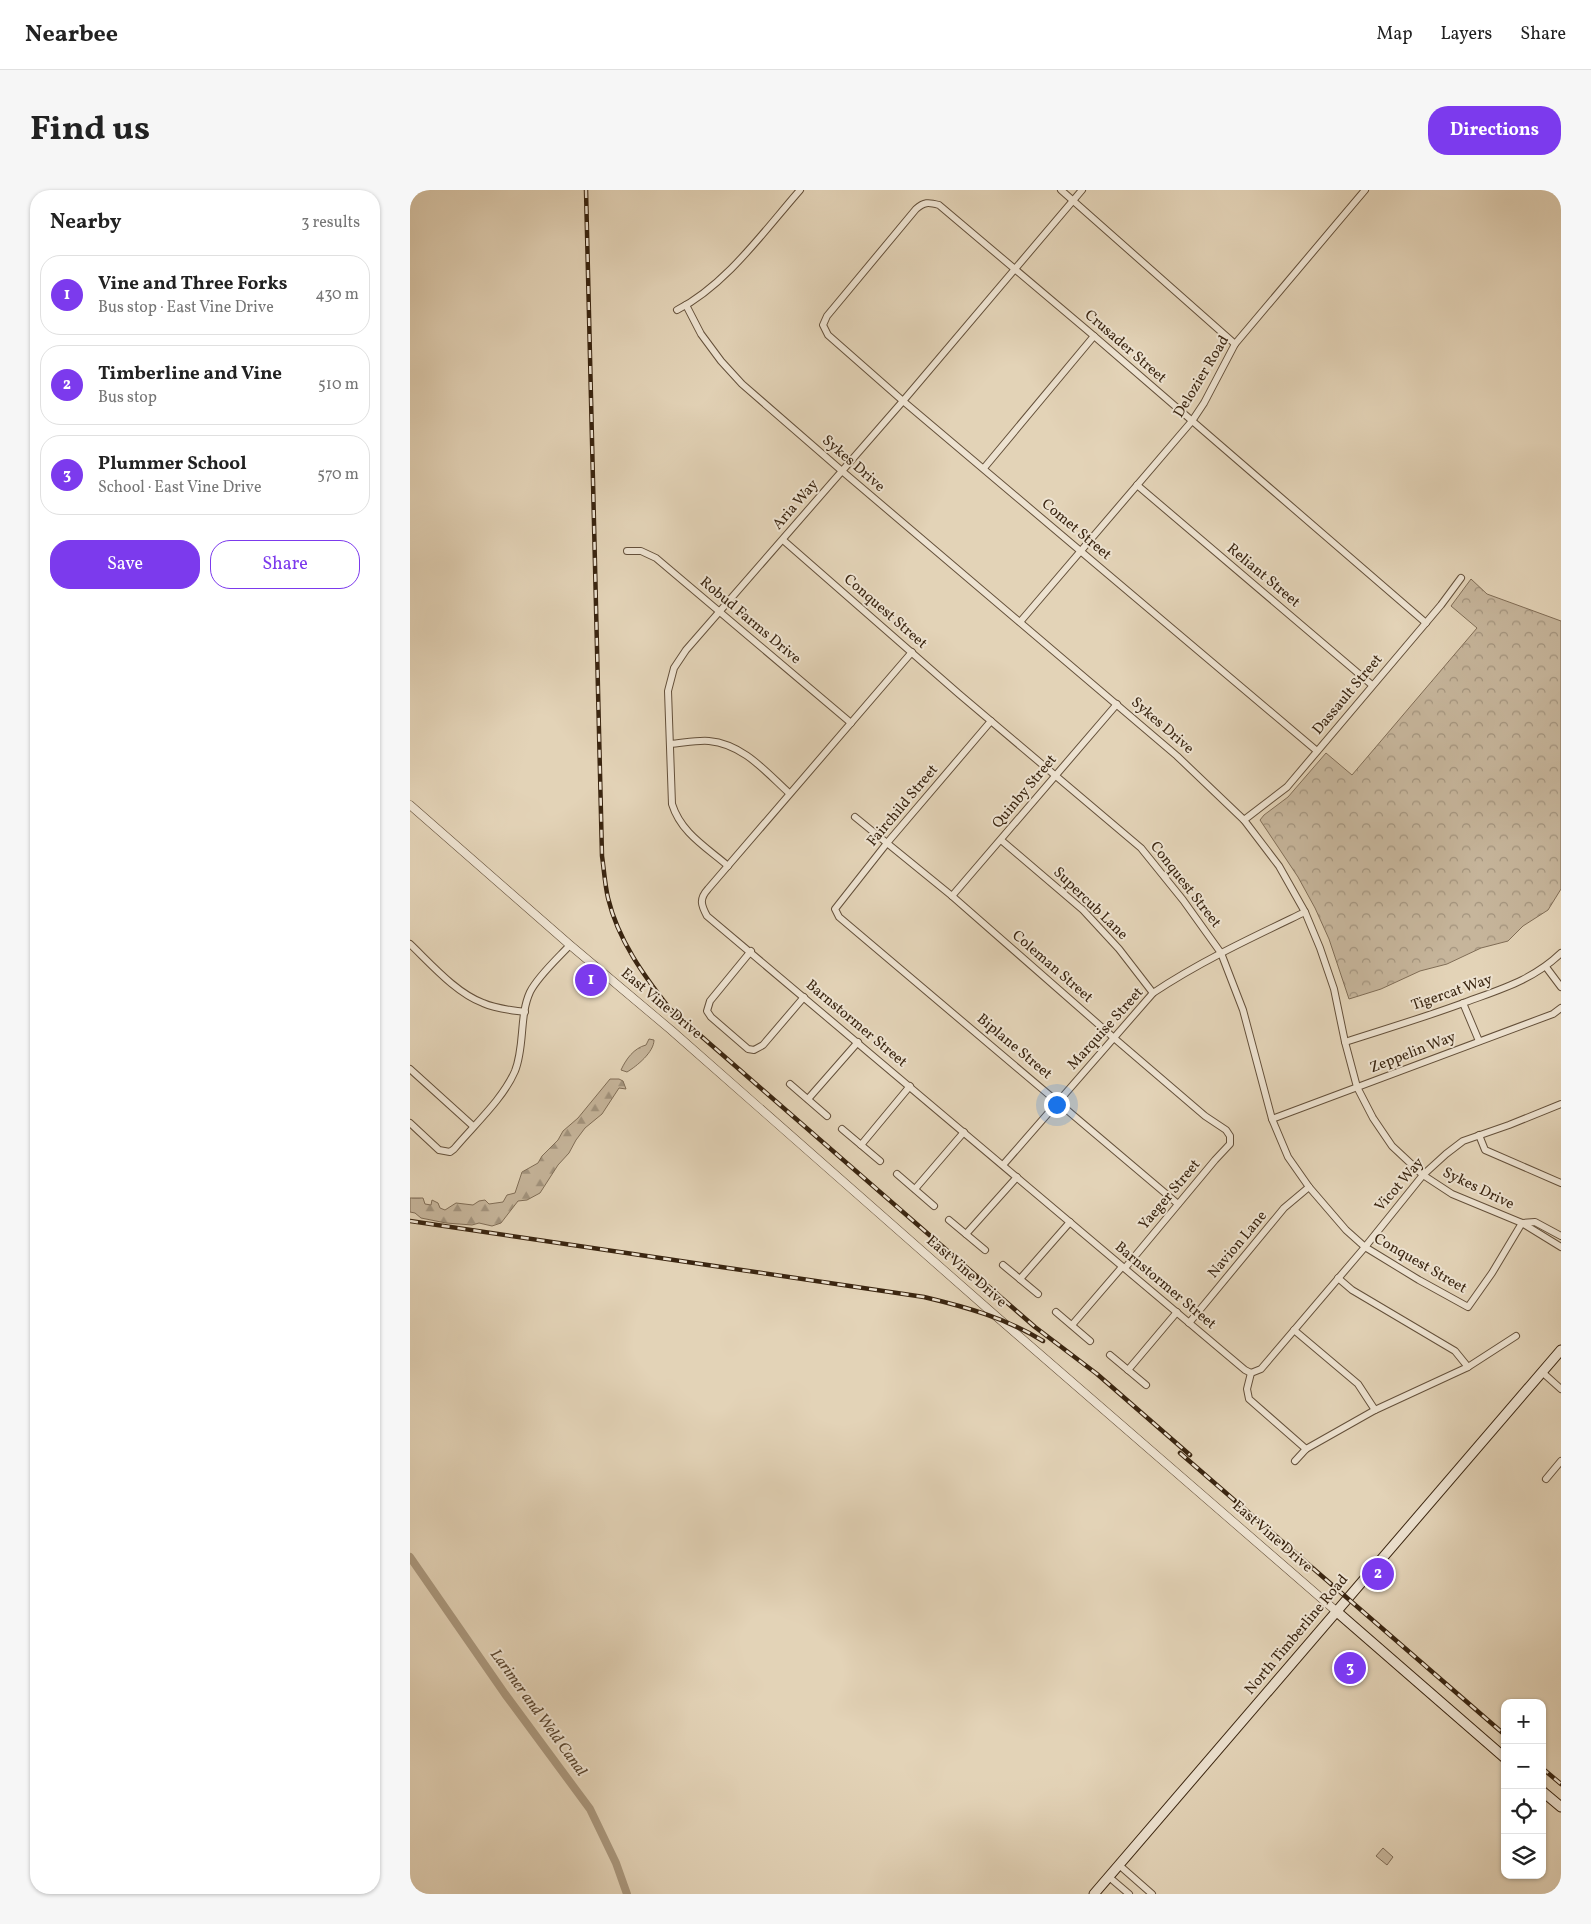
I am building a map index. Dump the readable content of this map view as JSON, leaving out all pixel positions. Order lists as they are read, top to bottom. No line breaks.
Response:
{"streets":{"main road":["East Vine Drive","North Timberline Road"],"street":["Crusader Street","Delozier Road","Sykes Drive","Aria Way","Comet Street","Reliant Street","Conquest Street","Robud Farms Drive","Dassault Street","Quinby Street","Fairchild Street","Supercub Lane","Coleman Street","Tigercat Way","Barnstormer Street","Marquise Street","Biplane Street","Zeppelin Way","Vicot Way","Yaeger Street","Navion Lane"]},"crossings":[["Crusader Street","Delozier Road"],["Crusader Street","Aria Way"],["Crusader Street","Comet Street"],["Crusader Street","Dassault Street"],["Delozier Road","Sykes Drive"],["Delozier Road","Comet Street"],["Delozier Road","Reliant Street"],["Sykes Drive","Aria Way"],["Sykes Drive","Conquest Street"],["Sykes Drive","Dassault Street"],["Sykes Drive","Quinby Street"],["Sykes Drive","Tigercat Way"],["Sykes Drive","Marquise Street"],["Sykes Drive","Zeppelin Way"],["Sykes Drive","Vicot Way"],["Aria Way","Comet Street"],["Aria Way","Conquest Street"],["Aria Way","Robud Farms Drive"],["Aria Way","Barnstormer Street"],["Comet Street","Dassault Street"],["Reliant Street","Dassault Street"],["Conquest Street","Quinby Street"],["Conquest Street","Fairchild Street"],["Conquest Street","Barnstormer Street"],["Conquest Street","Marquise Street"],["Conquest Street","Zeppelin Way"],["Conquest Street","Vicot Way"],["Conquest Street","Navion Lane"],["Robud Farms Drive","Barnstormer Street"],["Quinby Street","Supercub Lane"],["Quinby Street","Coleman Street"],["Fairchild Street","Coleman Street"],["Fairchild Street","Biplane Street"],["Supercub Lane","Marquise Street"],["Coleman Street","Marquise Street"],["Coleman Street","Yaeger Street"],["East Vine Drive","North Timberline Road"],["Barnstormer Street","Marquise Street"],["Barnstormer Street","Vicot Way"],["Barnstormer Street","Yaeger Street"],["Barnstormer Street","Navion Lane"],["Marquise Street","Biplane Street"],["Biplane Street","Yaeger Street"]],"water":["Larimer and Weld Canal"],"page":{"header":"Nearbee","nav":["Map","Layers","Share"],"title":"Find us","buttons":["Directions",["Save","Share"]],"heading":["Nearby","3 results"],"list":[{"mark":"1","name":"Vine and Three Forks","note":"Bus stop · East Vine Drive","value":"430 m"},{"mark":"2","name":"Timberline and Vine","note":"Bus stop","value":"510 m"},{"mark":"3","name":"Plummer School","note":"School · East Vine Drive","value":"570 m"}],"pins":["1","2","3"],"map_buttons":["+","−"]}}
